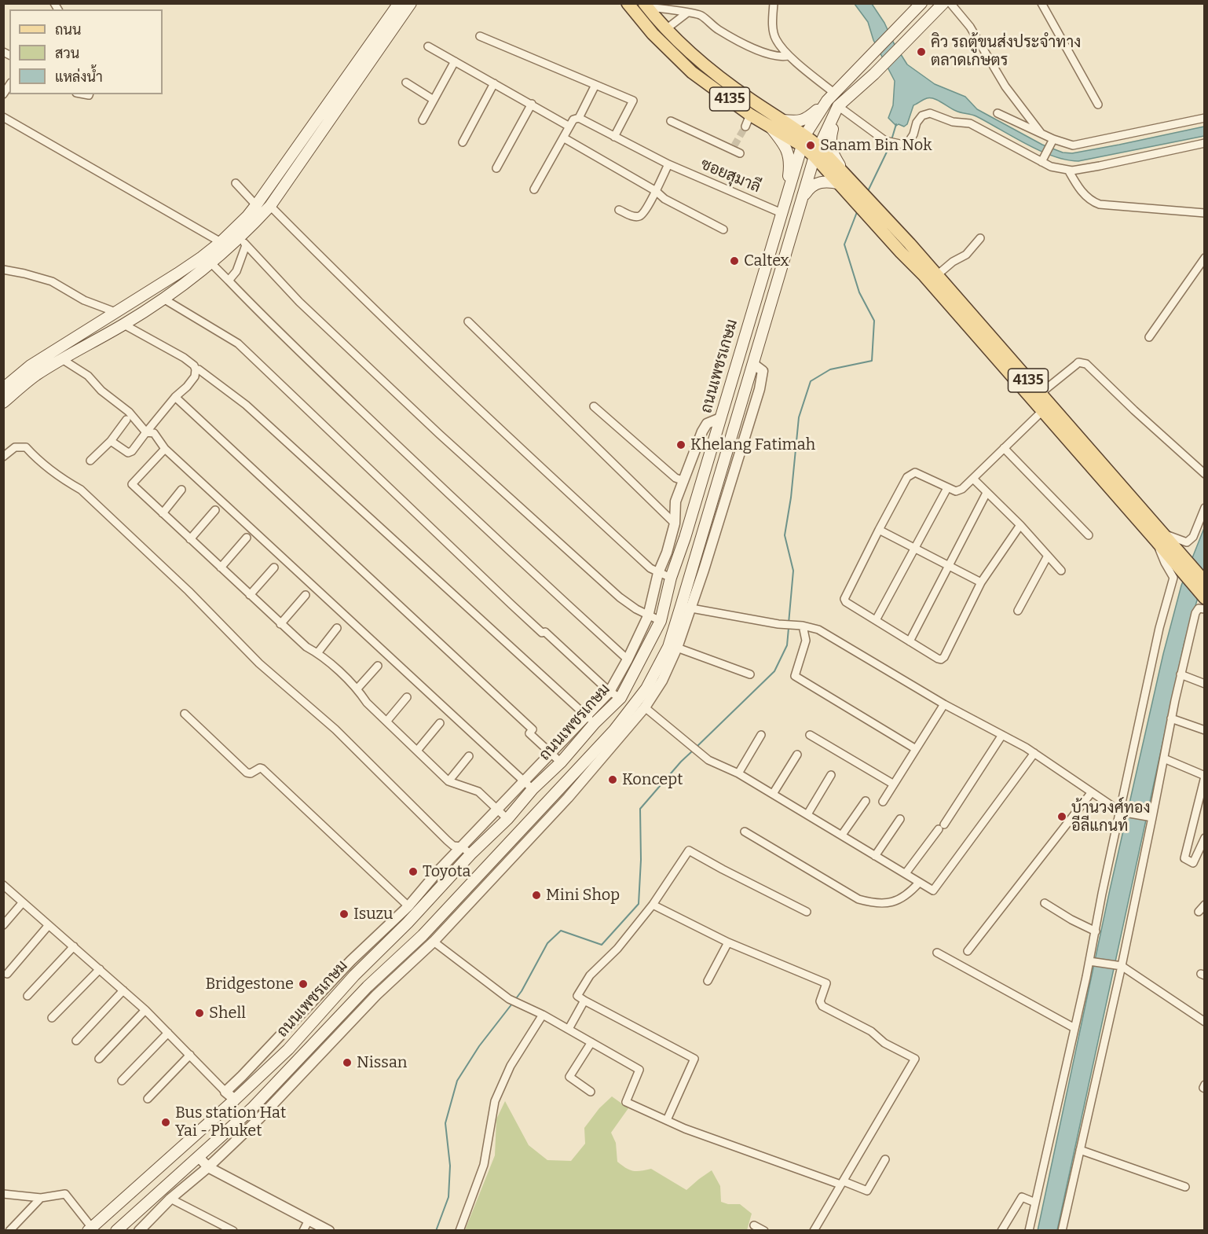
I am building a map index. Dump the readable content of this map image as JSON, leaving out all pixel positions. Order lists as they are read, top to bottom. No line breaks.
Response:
{"streets":{"main road":["4135","ถนนเพชรเกษม"],"street":["ซอยสุมาลี"]},"crossings":[["4135","ถนนเพชรเกษม"],["ซอยสุมาลี","ถนนเพชรเกษม"]],"places":["คิว รถตู้ขนส่งประจำทาง ตลาดเกษตร","Sanam Bin Nok","Caltex","Khelang Fatimah","Koncept","บ้านวงศ์ทอง อีลีแกนท์","Toyota","Mini Shop","Isuzu","Bridgestone","Shell","Nissan","Bus station Hat Yai - Phuket"],"legend":["ถนน","สวน","แหล่งน้ำ"]}
